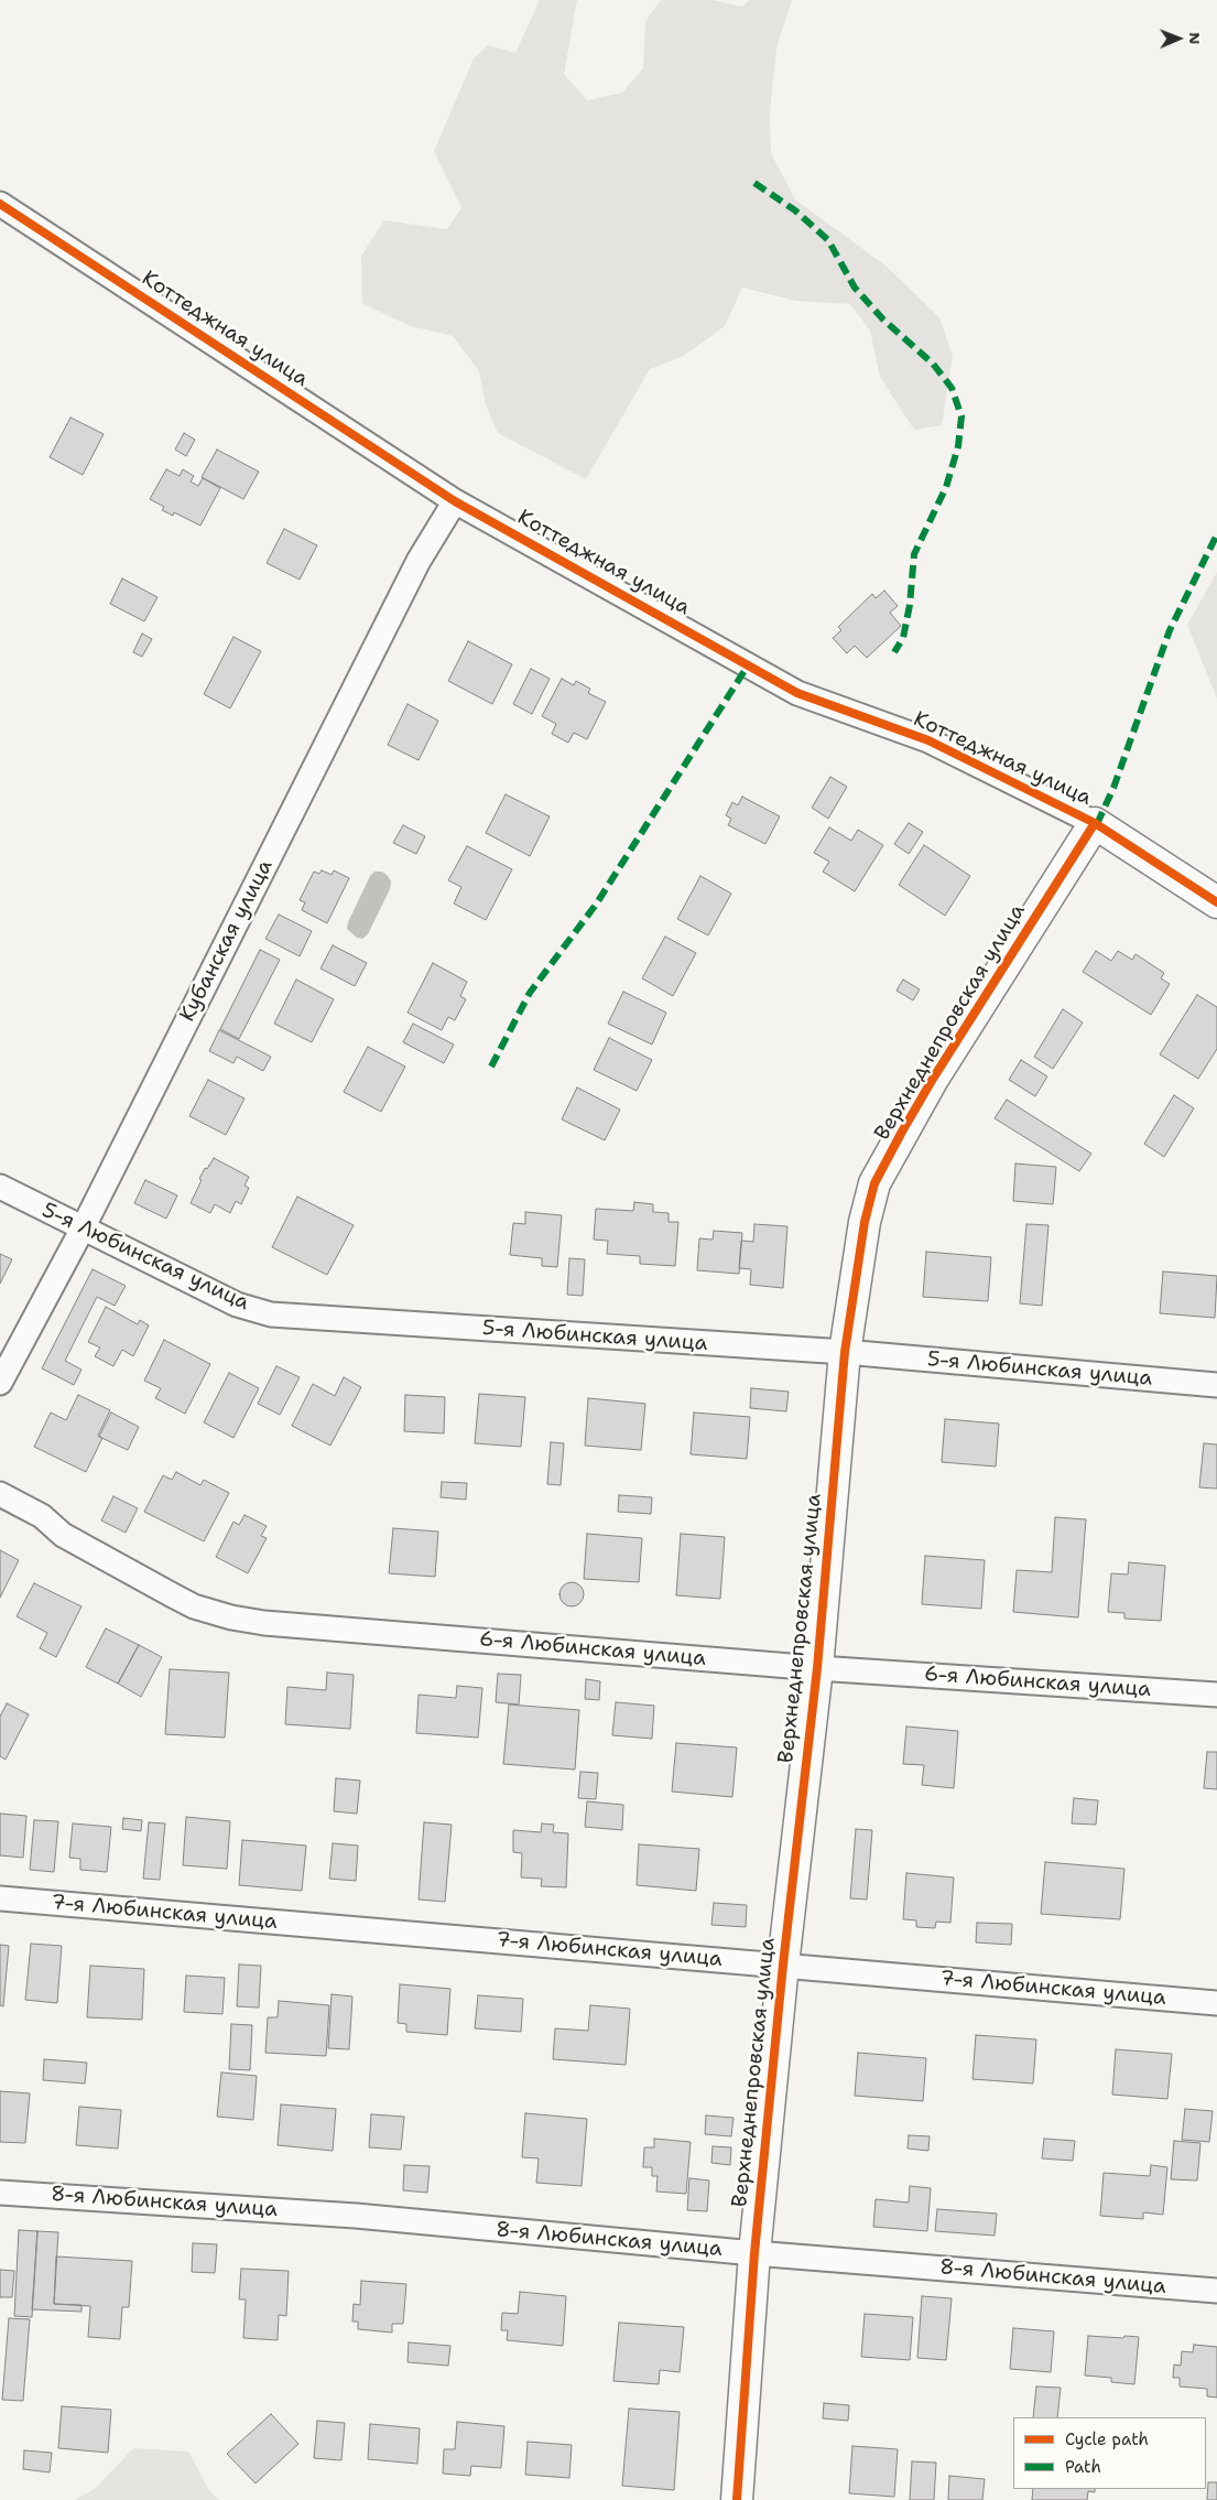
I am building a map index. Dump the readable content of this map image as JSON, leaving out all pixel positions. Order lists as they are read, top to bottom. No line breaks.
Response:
{"streets":{"street":["Коттеджная улица","Кубанская улица","Верхнеднепровская улица","5-я Любинская улица","6-я Любинская улица","7-я Любинская улица","8-я Любинская улица"]},"crossings":[["Коттеджная улица","Кубанская улица"],["Коттеджная улица","Верхнеднепровская улица"],["Кубанская улица","5-я Любинская улица"],["Верхнеднепровская улица","5-я Любинская улица"],["Верхнеднепровская улица","6-я Любинская улица"],["Верхнеднепровская улица","7-я Любинская улица"],["Верхнеднепровская улица","8-я Любинская улица"]],"legend":["Cycle path","Path"],"north":"right"}
